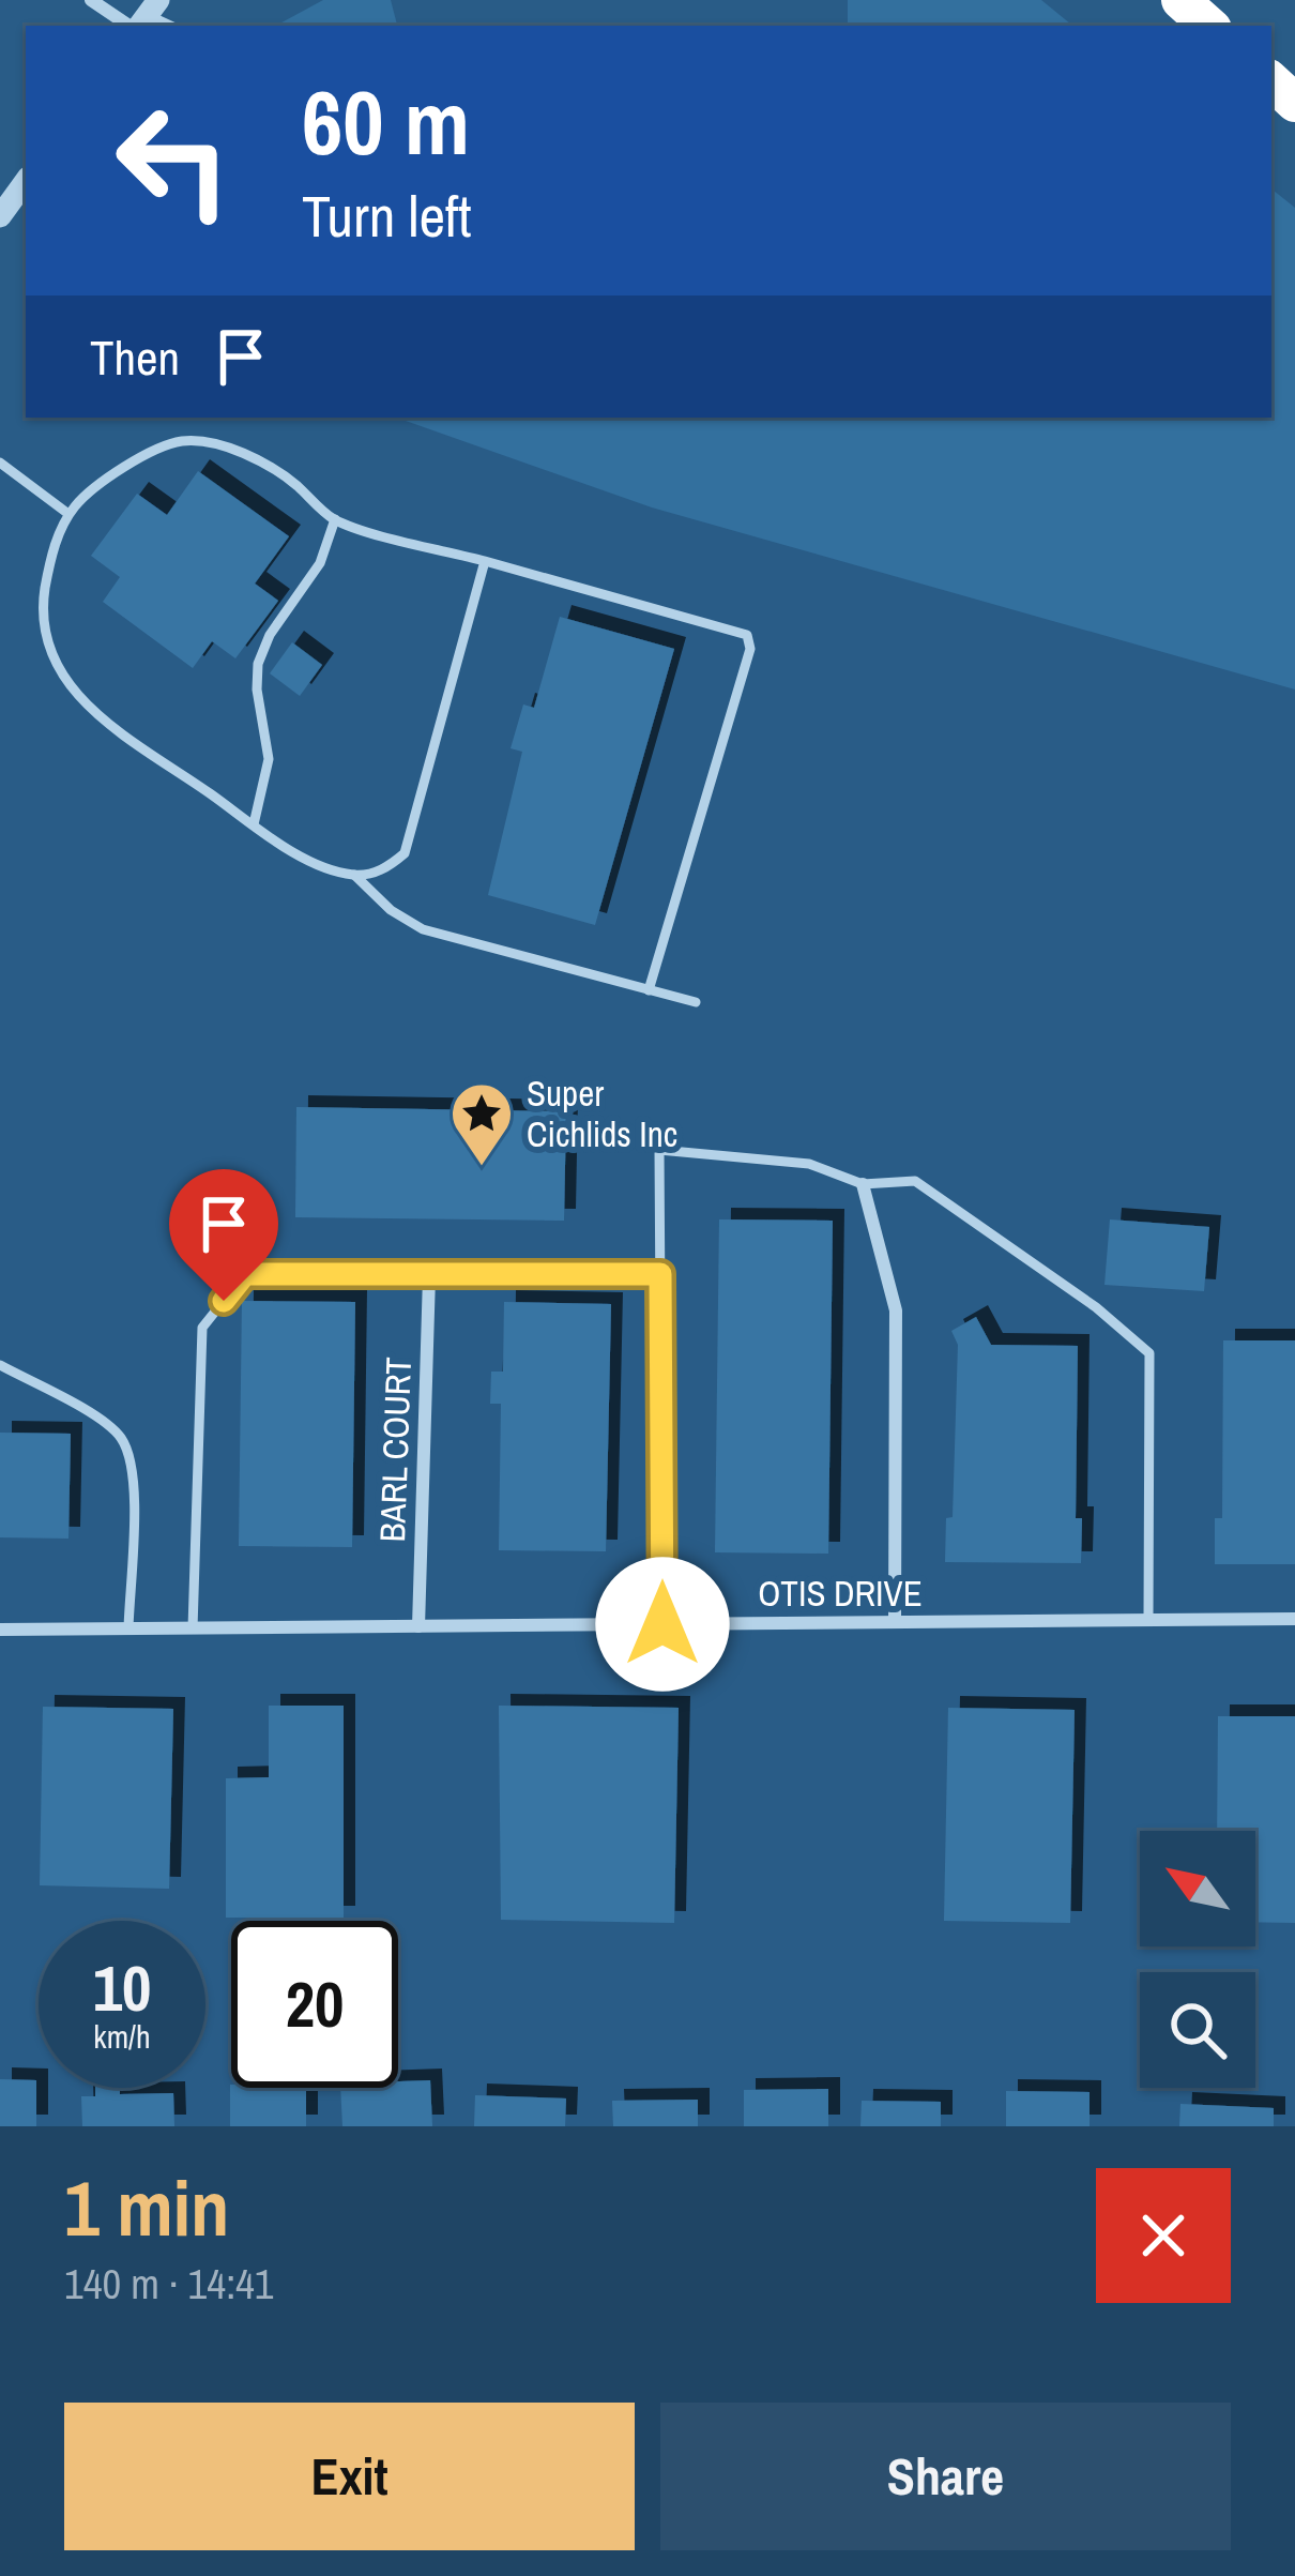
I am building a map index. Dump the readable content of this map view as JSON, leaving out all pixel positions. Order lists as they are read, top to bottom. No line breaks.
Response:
{"streets":{"street":["BARL COURT","OTIS DRIVE"]},"crossings":[["BARL COURT","OTIS DRIVE"]],"places":{"place":["Super Cichlids Inc"]},"north":"top left","page":{"turn":["60 m","Turn left"],"then":"Then","speed":"10 km/h","limit":"20","heading":["1 min","140 m · 14:41"],"buttons":["Exit","Share"]}}
